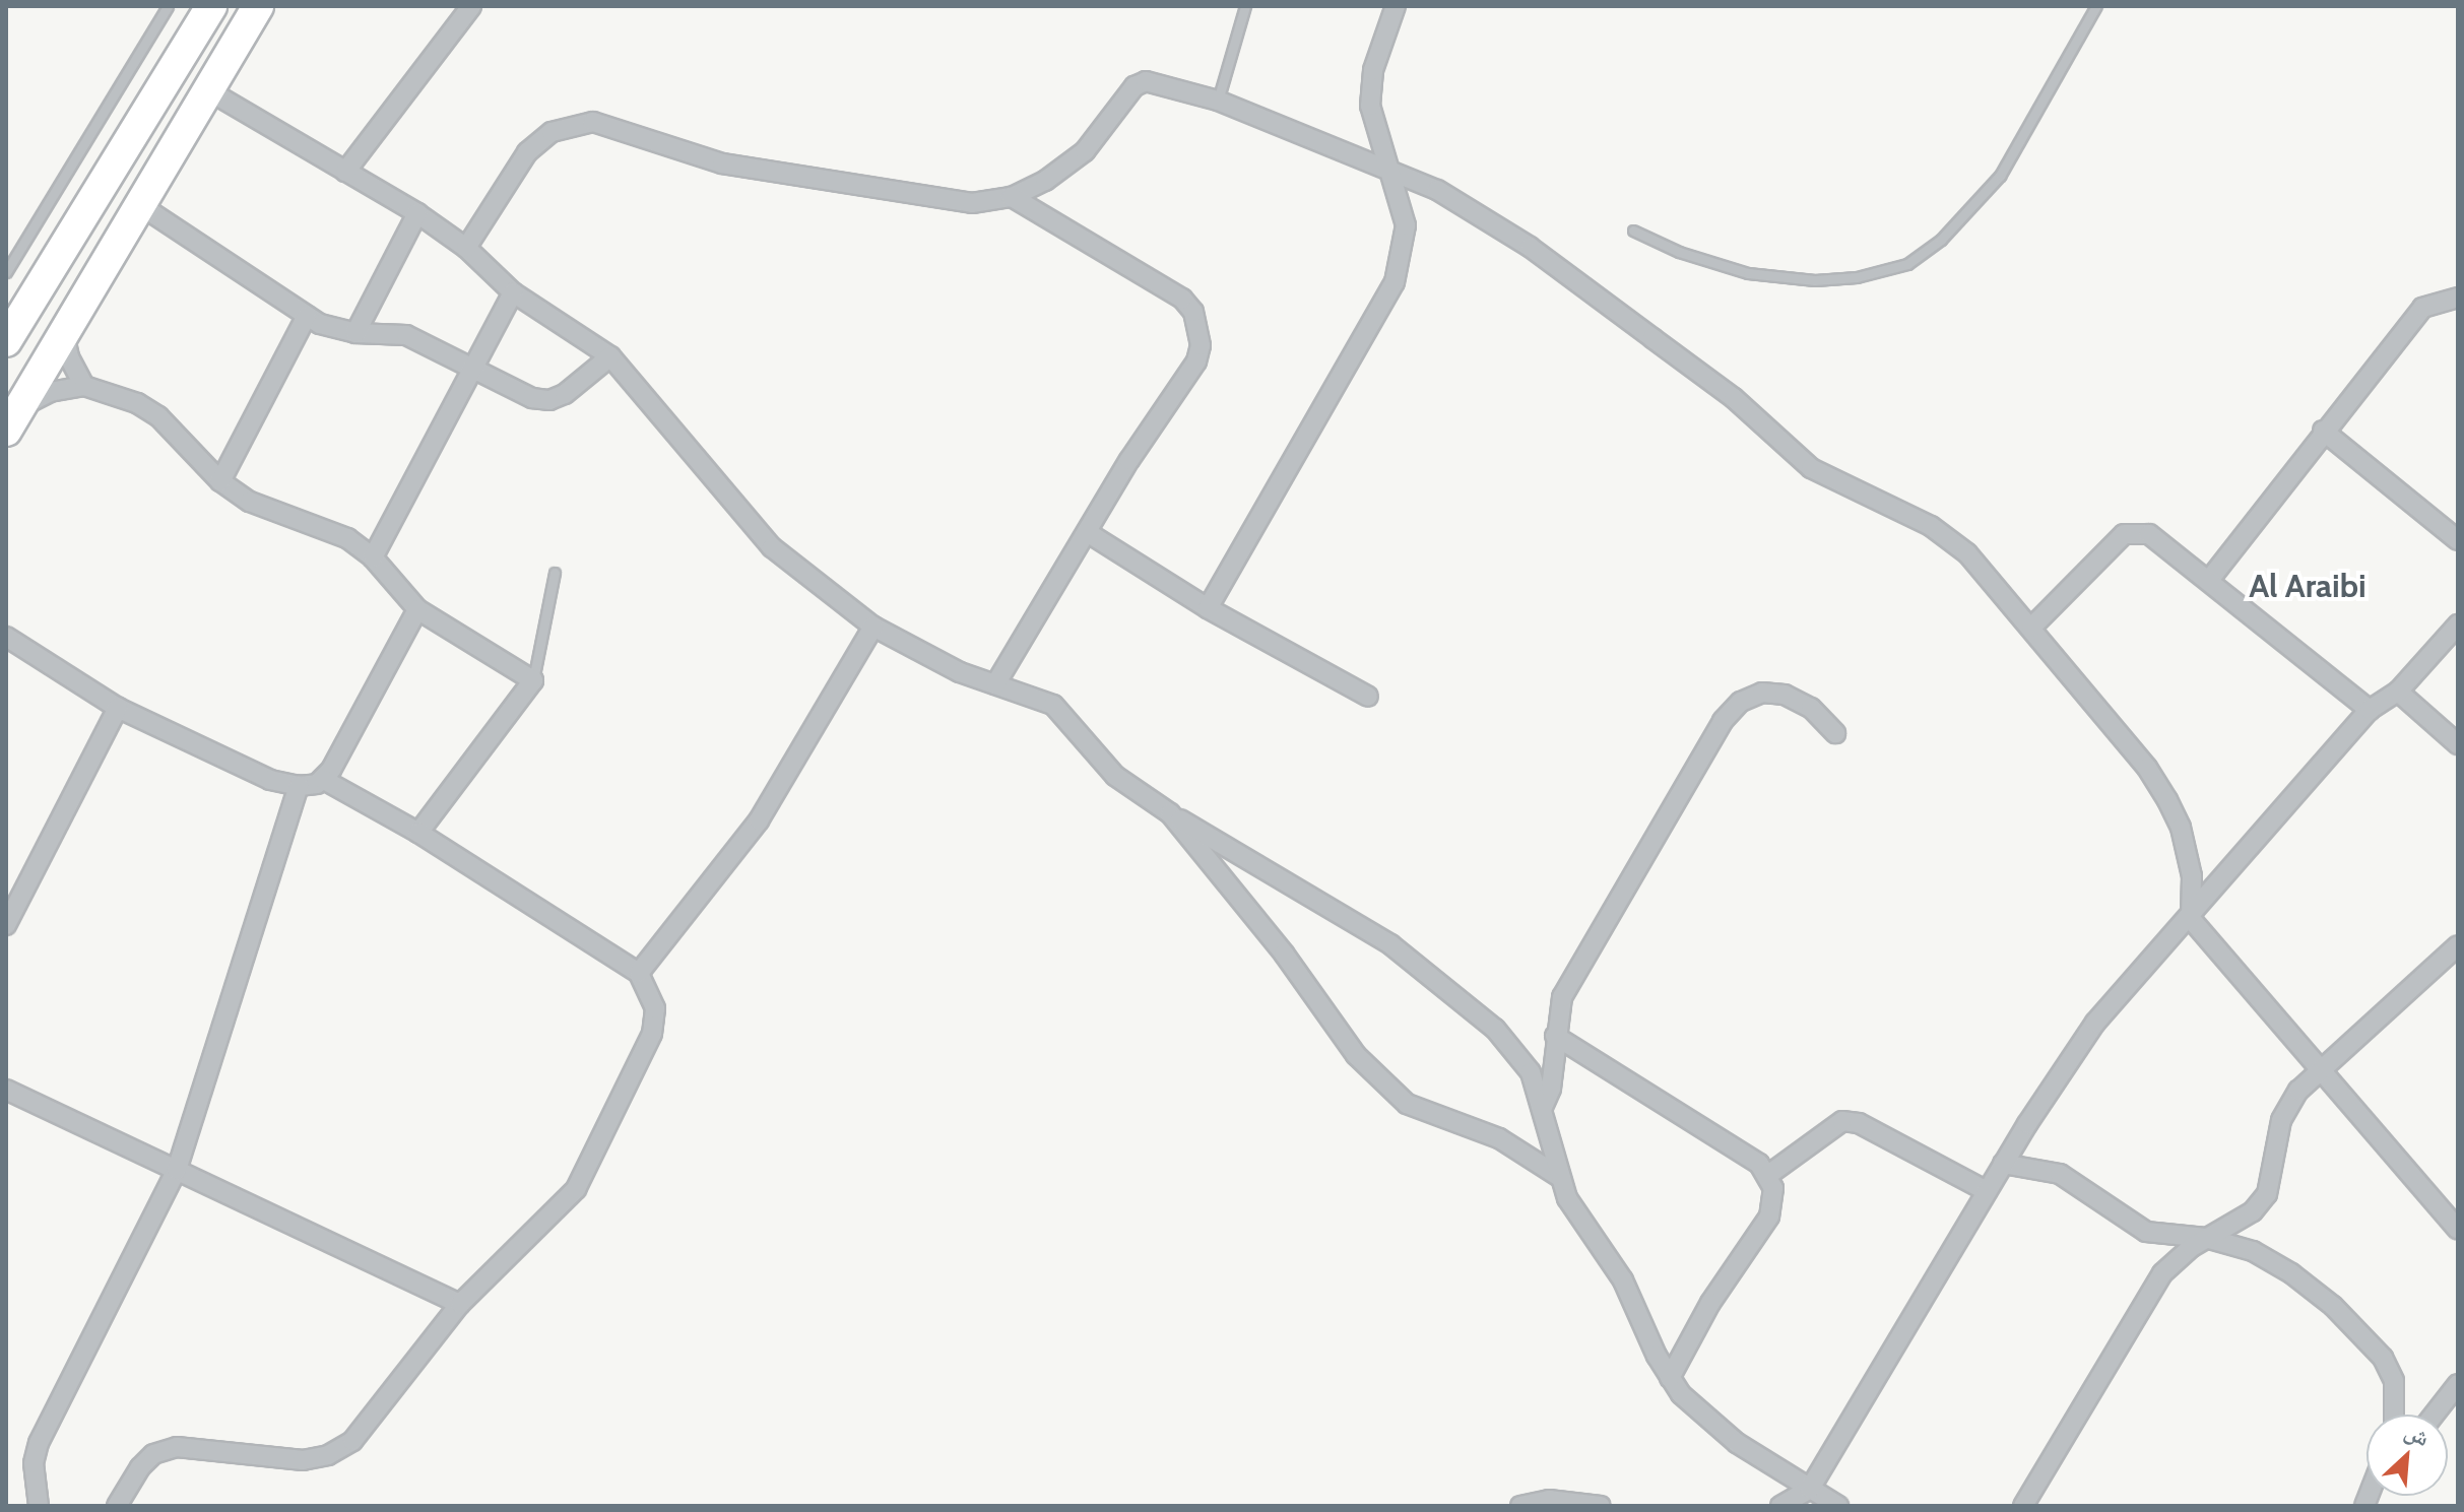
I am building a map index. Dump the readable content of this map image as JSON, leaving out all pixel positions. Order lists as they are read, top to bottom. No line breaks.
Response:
{"districts":["Al Araibi"],"north":"top right"}
